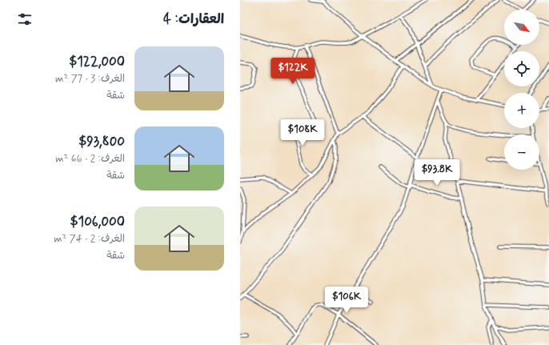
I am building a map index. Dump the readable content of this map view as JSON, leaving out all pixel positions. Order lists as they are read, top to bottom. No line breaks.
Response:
{"north":"bottom right","page":{"heading":"العقارات: 4","map_buttons":["+","−"],"list":[{"name":"$122,000","note":"الغرف: 3 · 77 m² · شقة"},{"name":"$93,800","note":"الغرف: 2 · 66 m² · شقة"},{"name":"$106,000","note":"الغرف: 2 · 74 m² · شقة"}],"price":["$122K","$108K","$93.8K","$106K"]}}
